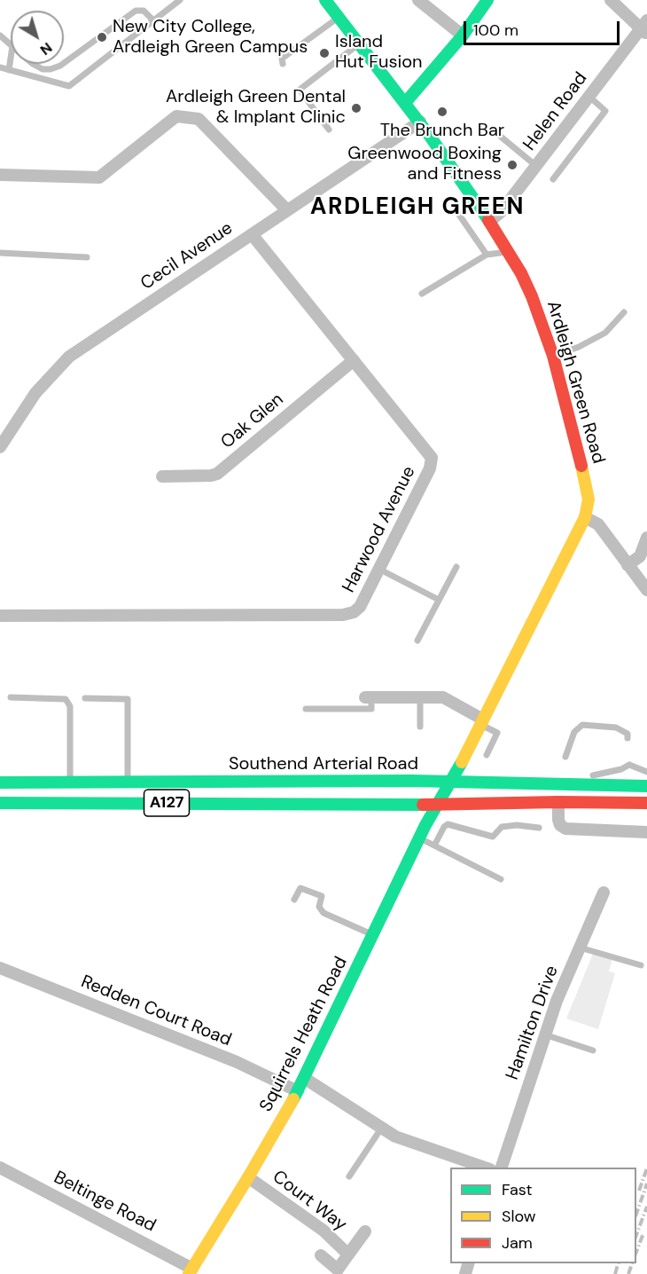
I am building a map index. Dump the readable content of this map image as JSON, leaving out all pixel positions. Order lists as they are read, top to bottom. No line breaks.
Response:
{"streets":{"main road":["Ardleigh Green Road","Southend Arterial Road","A127","Squirrels Heath Road"],"street":["Helen Road","Cecil Avenue","Oak Glen","Harwood Avenue","Redden Court Road","Hamilton Drive","Court Way","Beltinge Road"]},"crossings":[["Helen Road","Ardleigh Green Road"],["Cecil Avenue","Ardleigh Green Road"],["Cecil Avenue","Harwood Avenue"],["Ardleigh Green Road","Southend Arterial Road"],["Ardleigh Green Road","A127"],["Ardleigh Green Road","Squirrels Heath Road"],["Oak Glen","Harwood Avenue"],["Southend Arterial Road","A127"],["A127","Squirrels Heath Road"],["Redden Court Road","Squirrels Heath Road"],["Squirrels Heath Road","Court Way"],["Squirrels Heath Road","Beltinge Road"]],"districts":["ARDLEIGH GREEN"],"places":["New City College, Ardleigh Green Campus","Island Hut Fusion","Ardleigh Green Dental & Implant Clinic","The Brunch Bar","Greenwood Boxing and Fitness"],"legend":["Fast","Slow","Jam"],"scale_bar":"100 m","north":"bottom right"}
